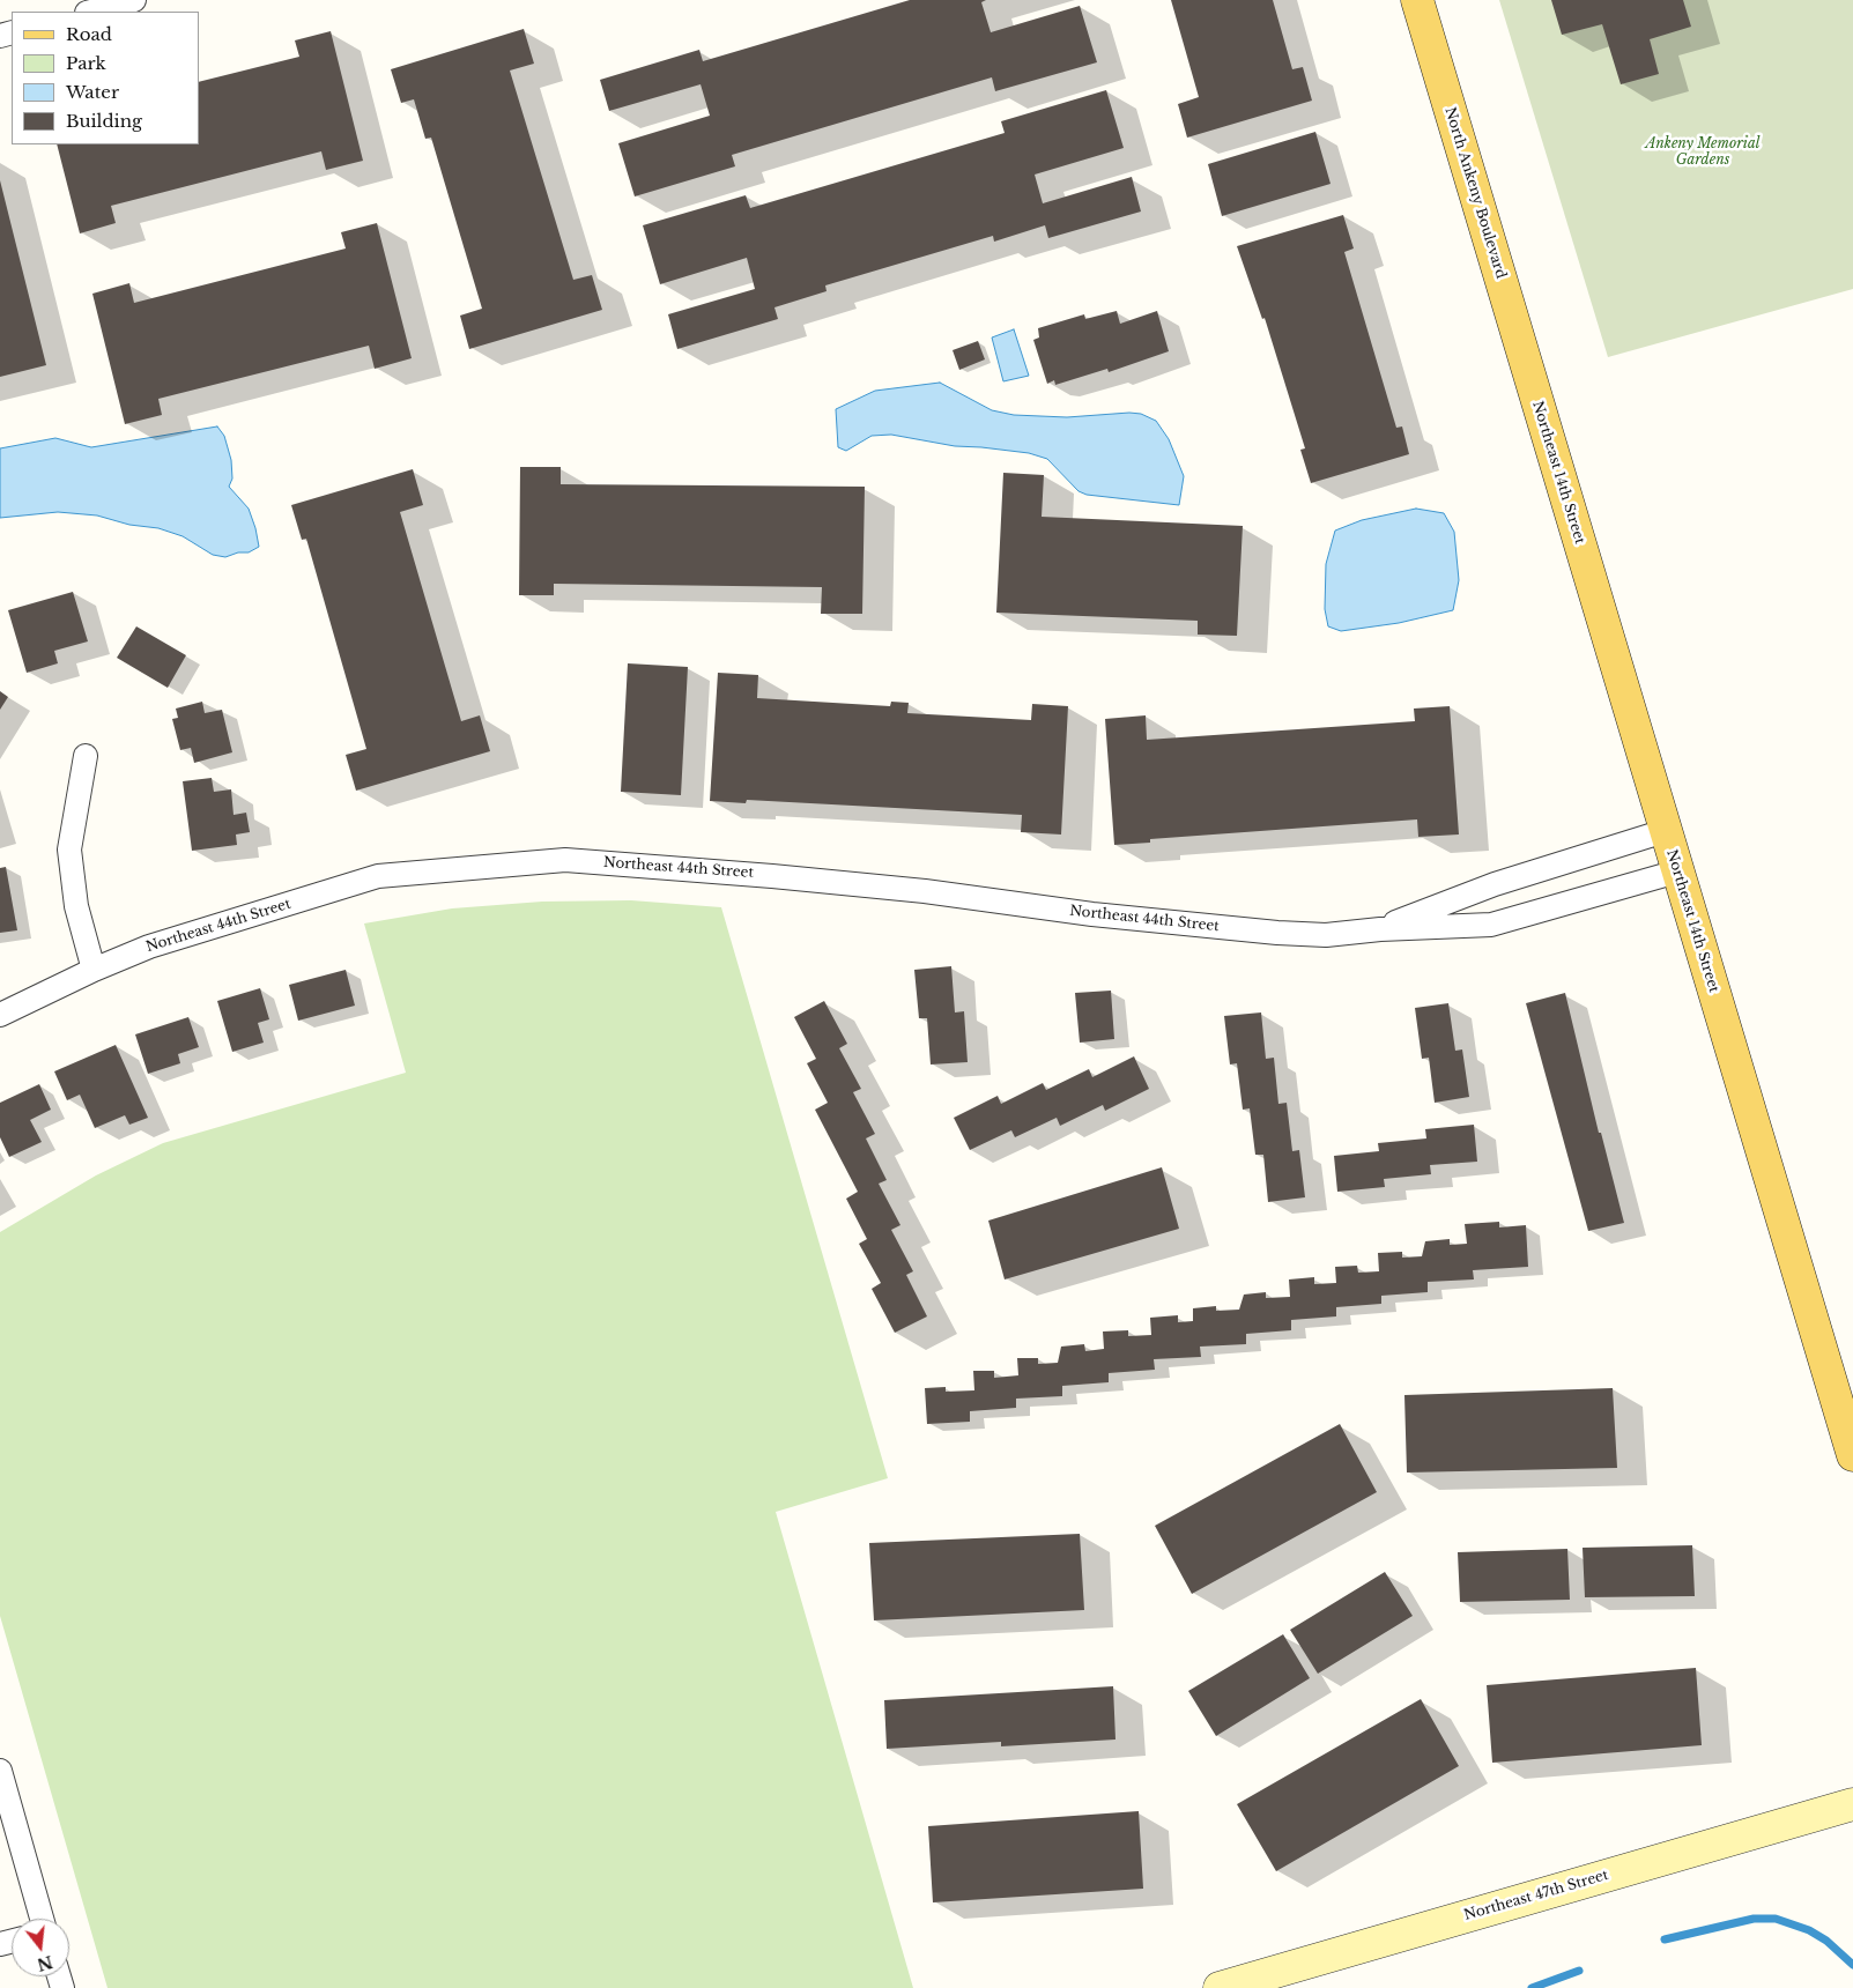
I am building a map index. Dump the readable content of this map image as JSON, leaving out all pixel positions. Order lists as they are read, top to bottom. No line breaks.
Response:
{"streets":{"main road":["North Ankeny Boulevard","Northeast 14th Street"],"street":["Northeast 44th Street","Northeast 47th Street"]},"crossings":[["North Ankeny Boulevard","Northeast 14th Street"],["Northeast 14th Street","Northeast 44th Street"]],"parks":["Ankeny Memorial Gardens"],"legend":["Road","Park","Water","Building"],"north":"bottom"}
